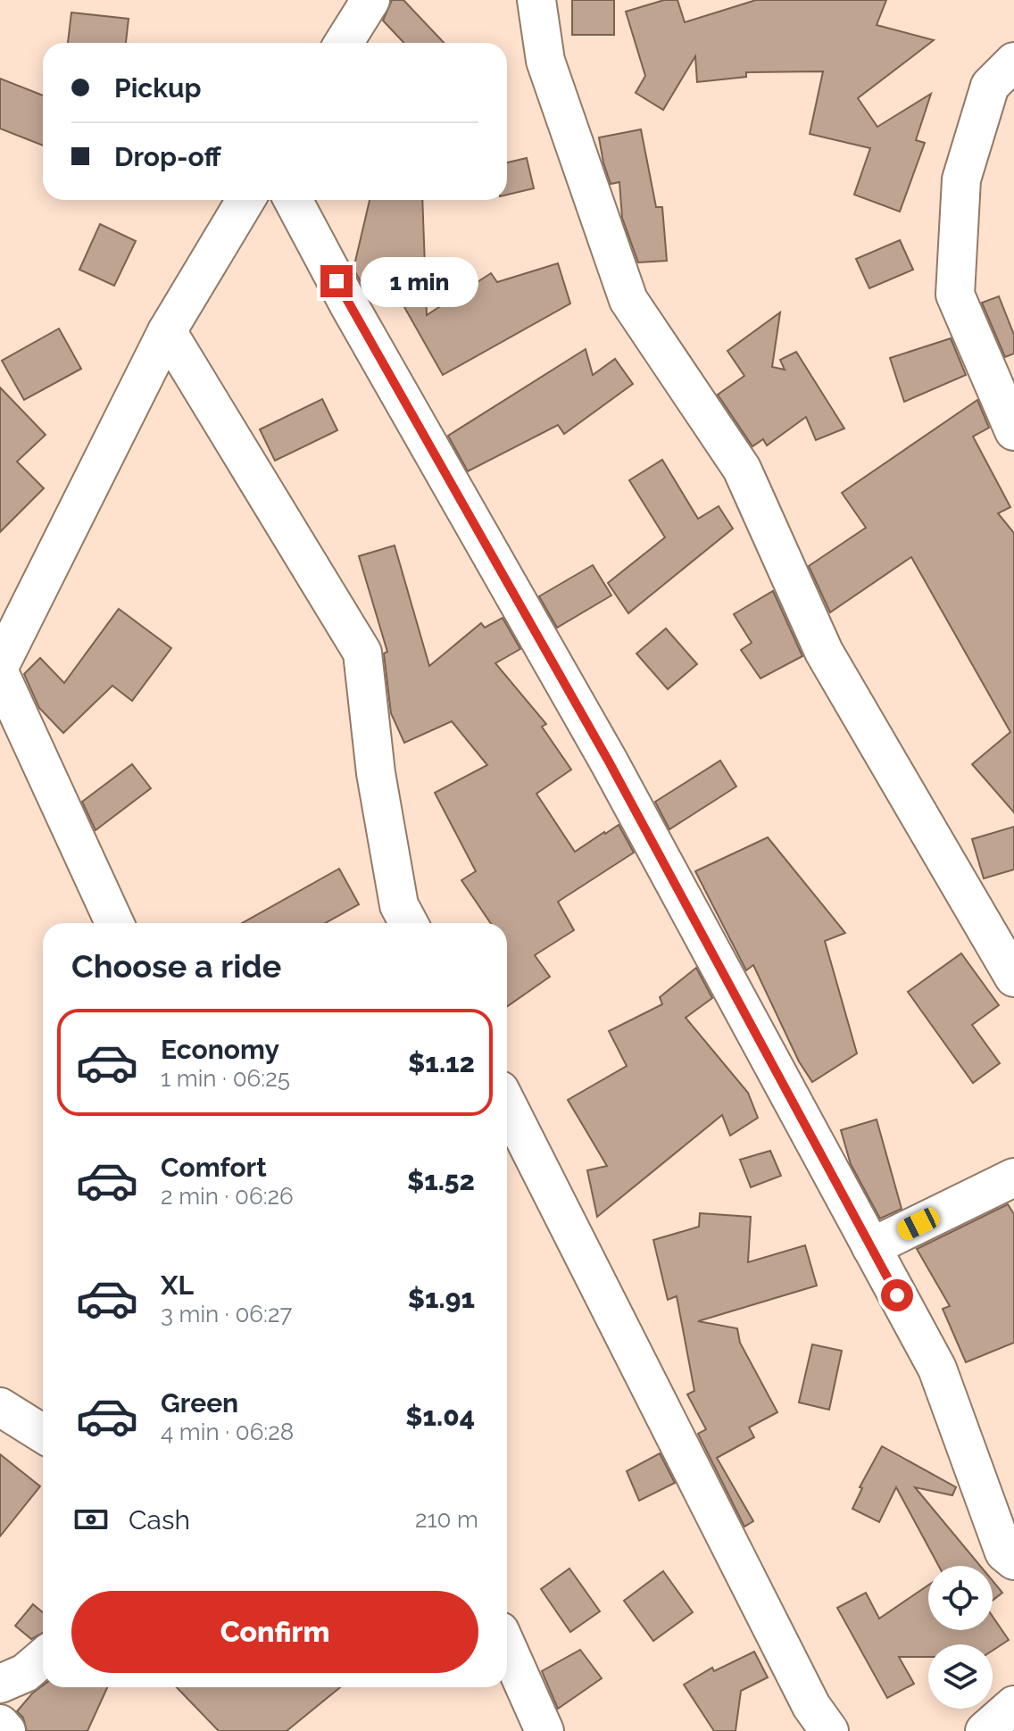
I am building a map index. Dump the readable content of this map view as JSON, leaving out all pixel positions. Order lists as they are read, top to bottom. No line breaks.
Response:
{"page":{"banner":["Pickup","Drop-off"],"bubble":"1 min","heading":"Choose a ride","list":[{"name":"Economy","note":"1 min · 06:25","value":"$1.12"},{"name":"Comfort","note":"2 min · 06:26","value":"$1.52"},{"name":"XL","note":"3 min · 06:27","value":"$1.91"},{"name":"Green","note":"4 min · 06:28","value":"$1.04"}],"pay":["Cash","210 m"],"buttons":"Confirm"}}
